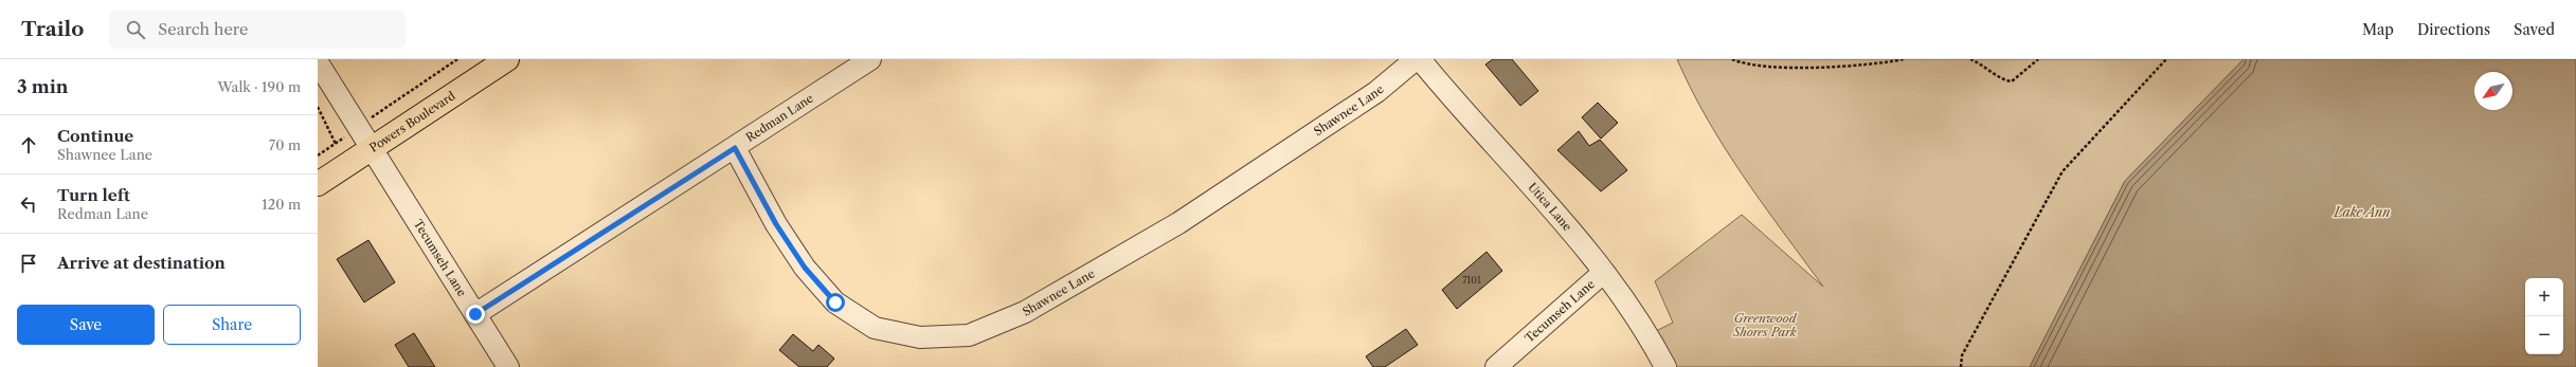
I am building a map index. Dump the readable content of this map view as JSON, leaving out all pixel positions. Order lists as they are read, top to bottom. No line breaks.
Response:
{"streets":{"main road":["Powers Boulevard"],"street":["Shawnee Lane","Redman Lane","Utica Lane","Tecumseh Lane"]},"crossings":[["Shawnee Lane","Redman Lane"],["Redman Lane","Tecumseh Lane"],["Powers Boulevard","Tecumseh Lane"],["Utica Lane","Tecumseh Lane"]],"water":["Lake Ann"],"parks":["Greenwood Shores Park"],"house_numbers":["7101"],"north":"bottom left","page":{"header":"Trailo","search":"Search here","nav":["Map","Directions","Saved"],"heading":["3 min","Walk · 190 m"],"list":[["Continue","Shawnee Lane","70 m"],["Turn left","Redman Lane","120 m"],"Arrive at destination"],"map_buttons":["+","−"],"buttons":["Save","Share"]}}
